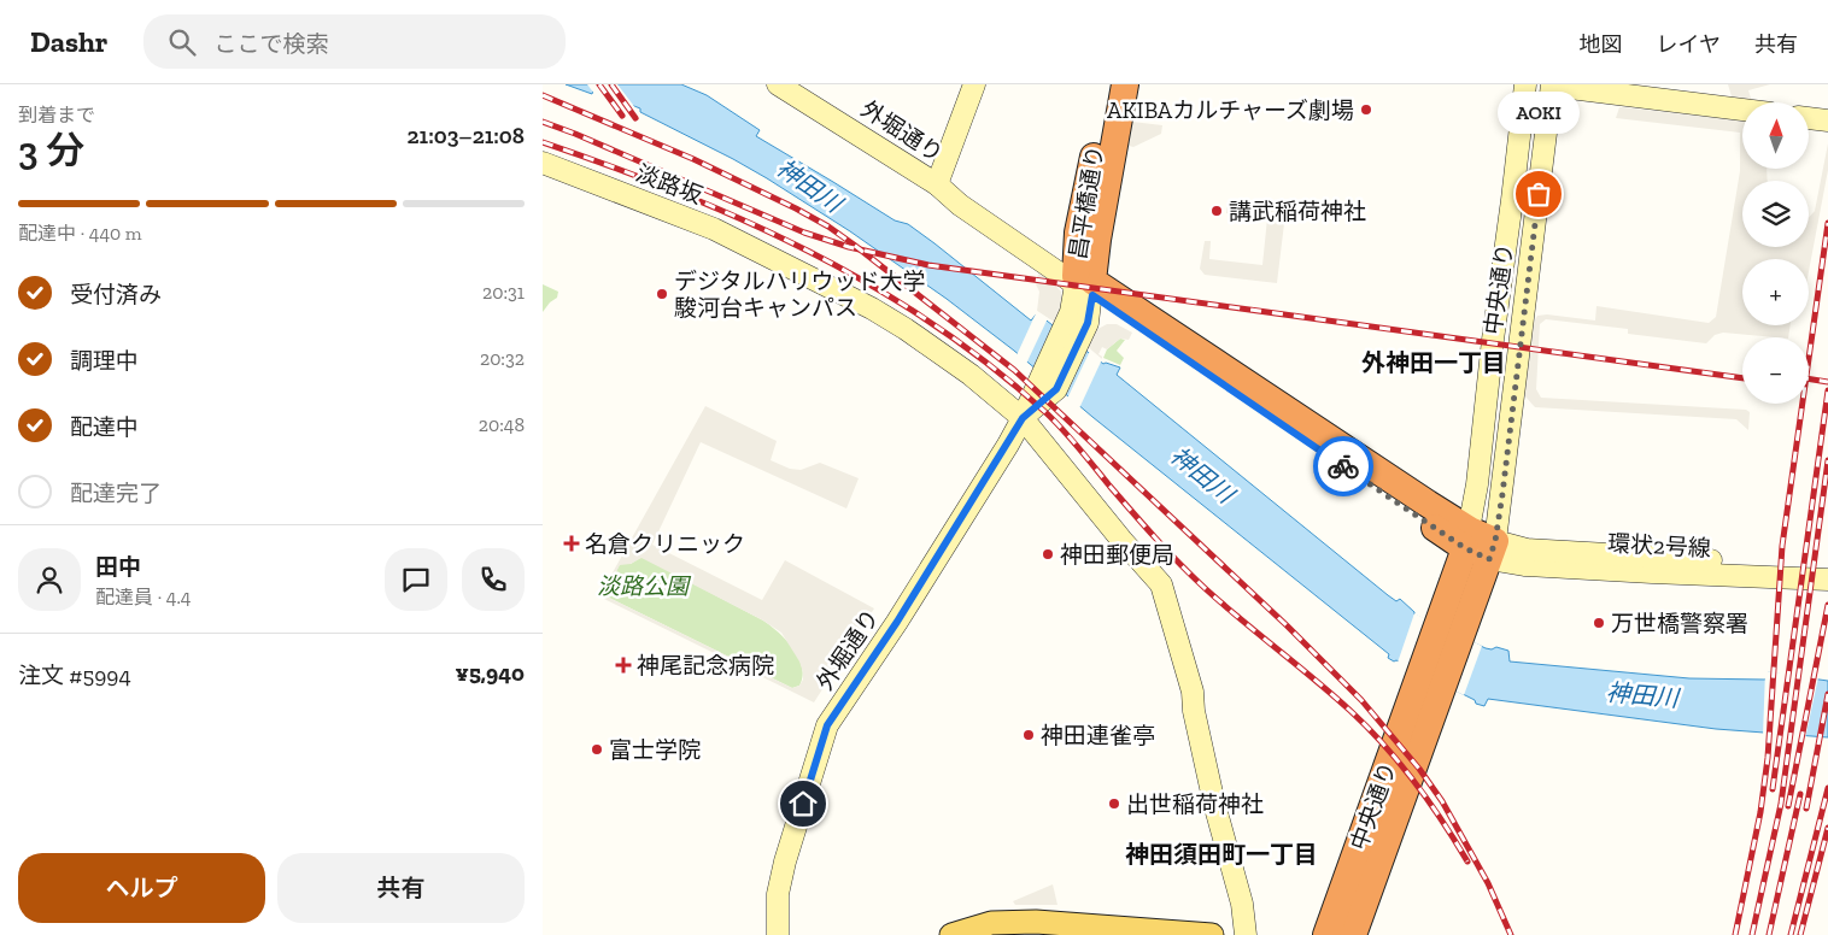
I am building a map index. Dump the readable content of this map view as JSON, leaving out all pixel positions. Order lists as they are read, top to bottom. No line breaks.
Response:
{"streets":{"highway":["昌平橋通り","中央通り"],"street":["外堀通り","淡路坂","環状2号線"]},"crossings":[["外堀通り","淡路坂"],["外堀通り","昌平橋通り"],["昌平橋通り","中央通り"],["昌平橋通り","環状2号線"],["中央通り","環状2号線"]],"districts":["外神田一丁目","神田須田町一丁目"],"water":["神田川"],"parks":["淡路公園"],"places":{"other":["AKIBAカルチャーズ劇場","AOKI","講武稲荷神社","デジタルハリウッド大学 駿河台キャンパス","神田郵便局","万世橋警察署","神田連雀亭","富士学院","出世稲荷神社"],"health":["名倉クリニック","神尾記念病院"]},"north":"top","page":{"header":"Dashr","search":"ここで検索","nav":["地図","レイヤ","共有"],"heading":["3 分","到着まで","21:03–21:08"],"panel":["田中","配達員 · 4.4","注文 #5994","¥5,940"],"bubble":"AOKI","map_buttons":["+","−"],"bar":"配達中 · 440 m","list":[["受付済み","20:31"],["調理中","20:32"],["配達中","20:48"],"配達完了"],"buttons":["ヘルプ","共有"]}}
